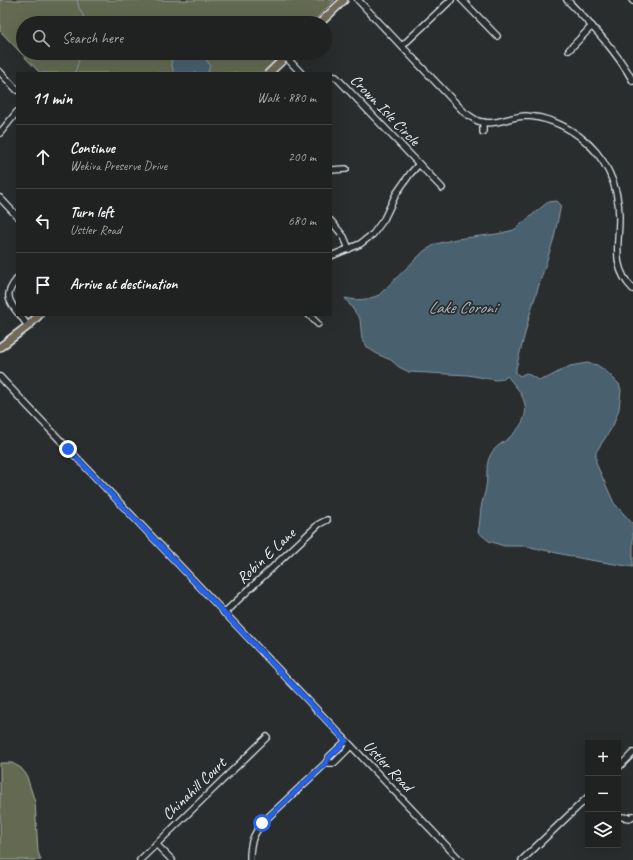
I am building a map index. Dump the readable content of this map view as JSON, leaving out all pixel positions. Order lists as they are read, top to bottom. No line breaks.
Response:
{"streets":{"street":["Crown Isle Circle","Robin E Lane","Ustler Road","Chinahill Court"]},"crossings":[["Robin E Lane","Ustler Road"]],"water":["Lake Coroni"],"page":{"search":"Search here","heading":["11 min","Walk · 880 m"],"list":[["Continue","Wekiva Preserve Drive","200 m"],["Turn left","Ustler Road","680 m"],"Arrive at destination"],"map_buttons":["+","−"]}}
